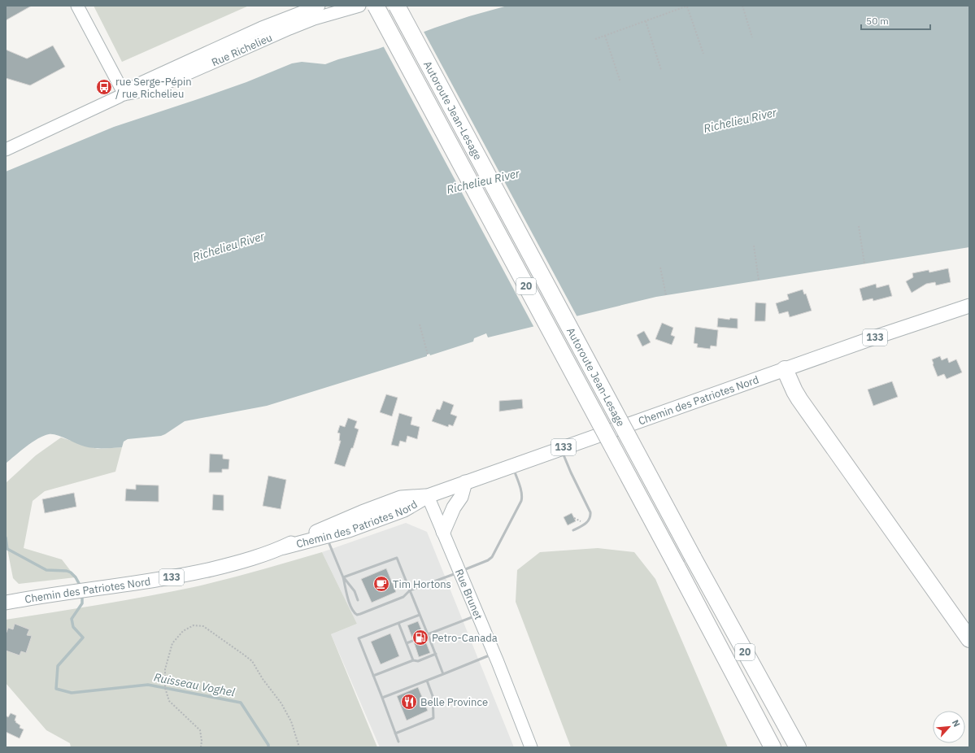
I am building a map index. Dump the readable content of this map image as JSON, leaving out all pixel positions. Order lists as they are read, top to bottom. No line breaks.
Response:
{"streets":{"highway":["Autoroute Jean-Lesage","20"],"main road":["Rue Richelieu","133","Chemin des Patriotes Nord","Rue Brunet"]},"crossings":[["Chemin des Patriotes Nord","Rue Brunet"]],"water":["Richelieu River","Ruisseau Voghel"],"places":{"bus stop":["rue Serge-Pépin / rue Richelieu"],"cafe":["Tim Hortons"],"fuel station":["Petro-Canada"],"restaurant":["Belle Province"]},"scale_bar":"50 m","north":"top right"}
